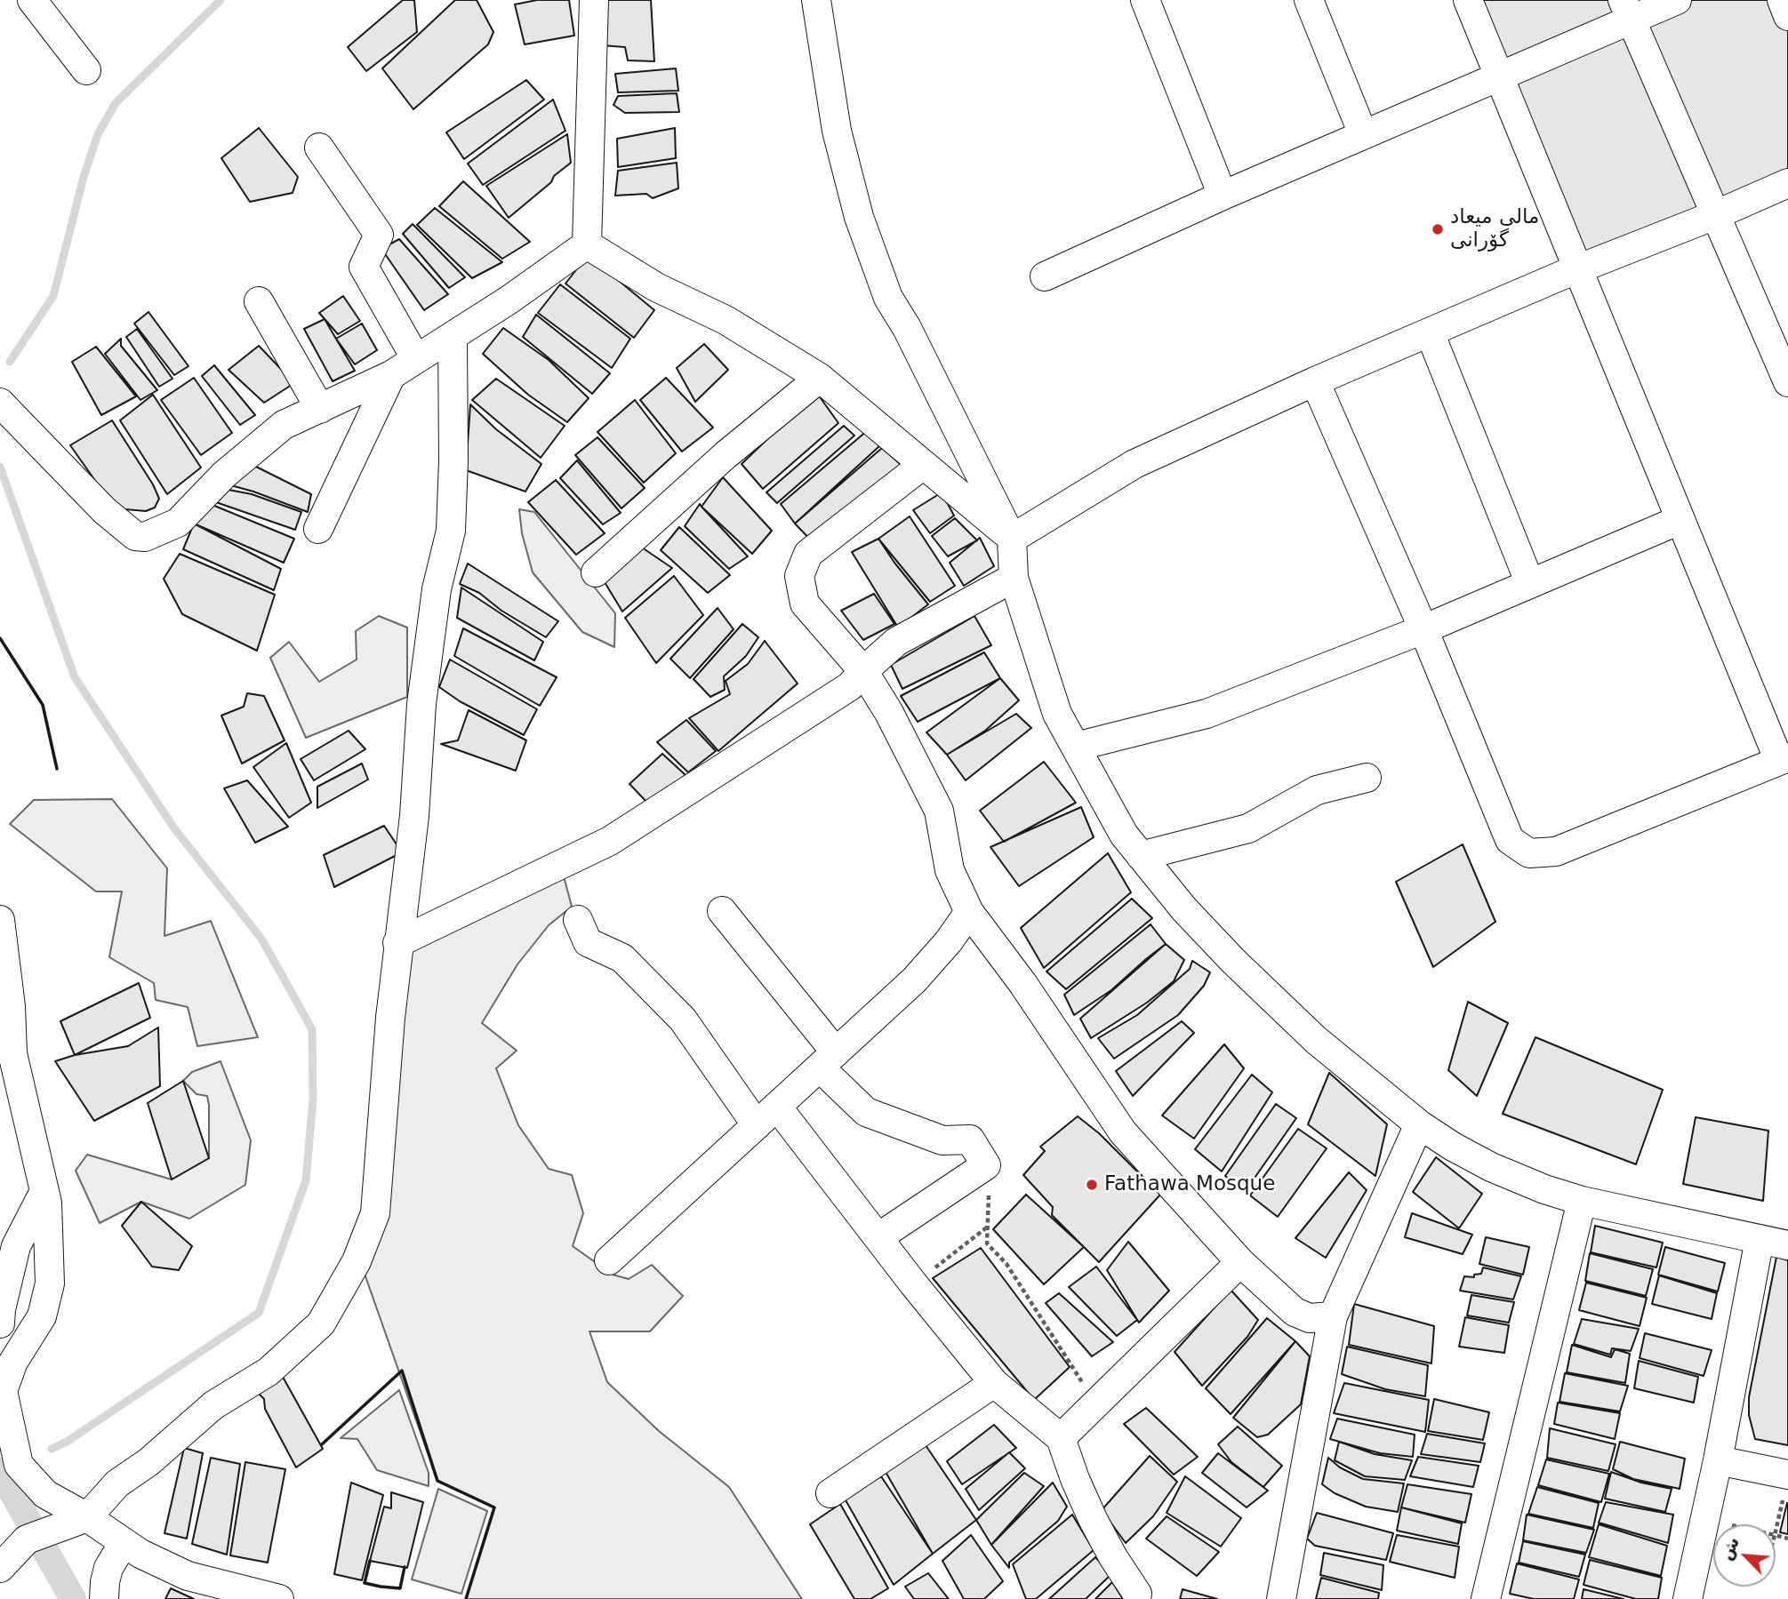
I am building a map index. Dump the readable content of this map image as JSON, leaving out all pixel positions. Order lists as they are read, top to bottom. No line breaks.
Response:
{"places":["مالی میعاد گۆرانی","Fathawa Mosque"],"north":"top left"}
